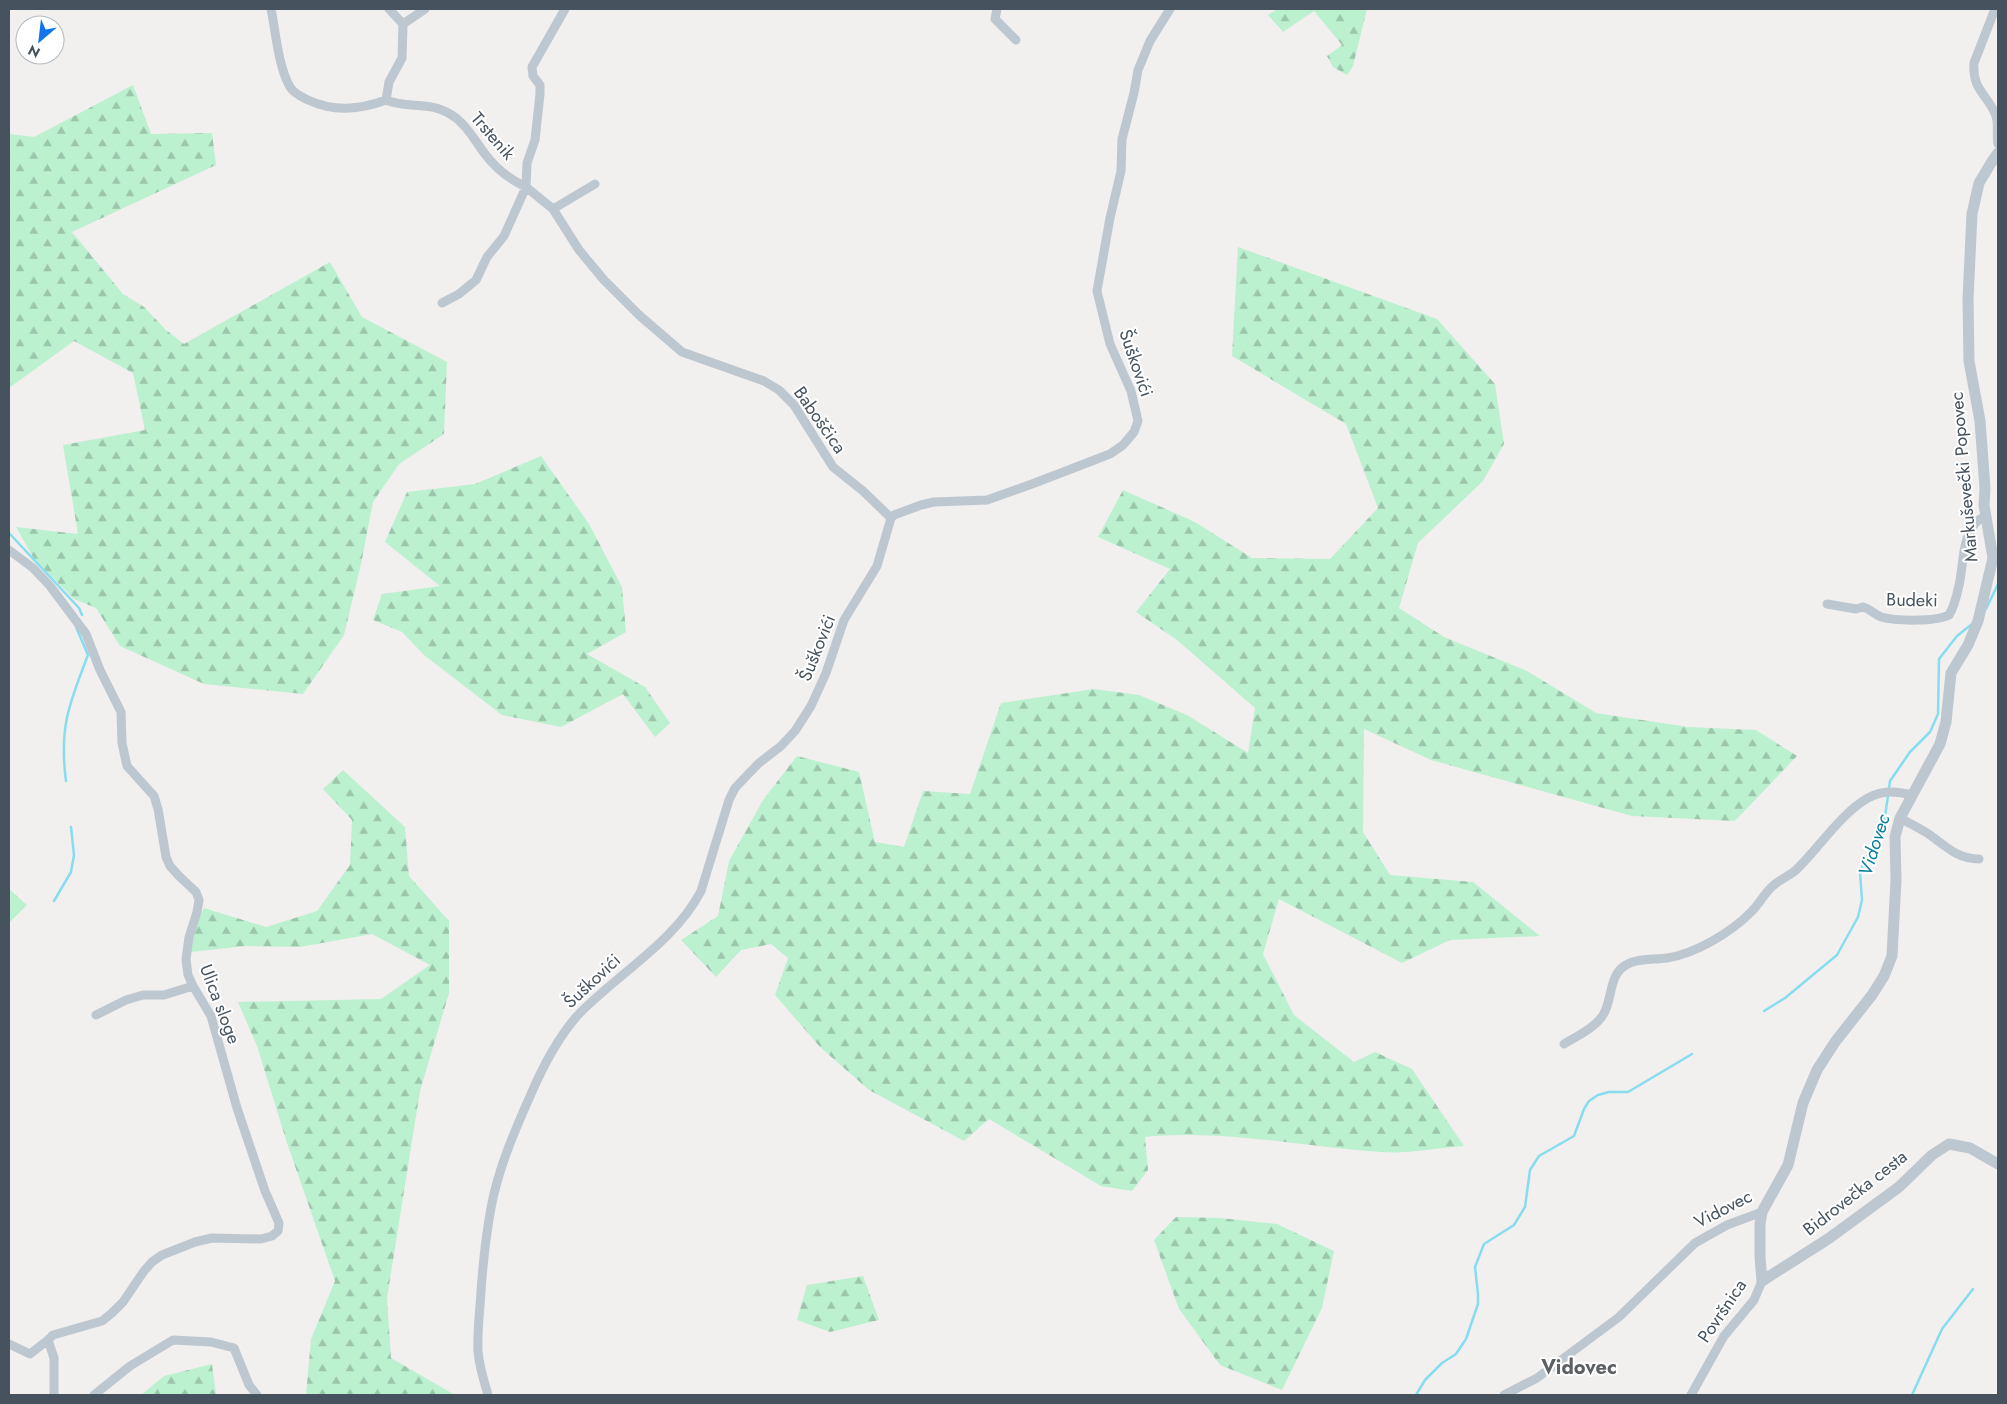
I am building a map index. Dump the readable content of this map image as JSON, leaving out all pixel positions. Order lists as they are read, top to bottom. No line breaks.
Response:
{"streets":{"street":["Trstenik","Šuškovići","Baboščica","Markuševečki Popovec","Budeki","Ulica sloge","Bidrovečka cesta","Vidovec","Površnica"]},"crossings":[["Trstenik","Baboščica"],["Šuškovići","Baboščica"],["Markuševečki Popovec","Budeki"],["Markuševečki Popovec","Vidovec"],["Bidrovečka cesta","Površnica"],["Vidovec","Površnica"]],"districts":["Vidovec"],"water":["Vidovec"],"north":"bottom left"}
